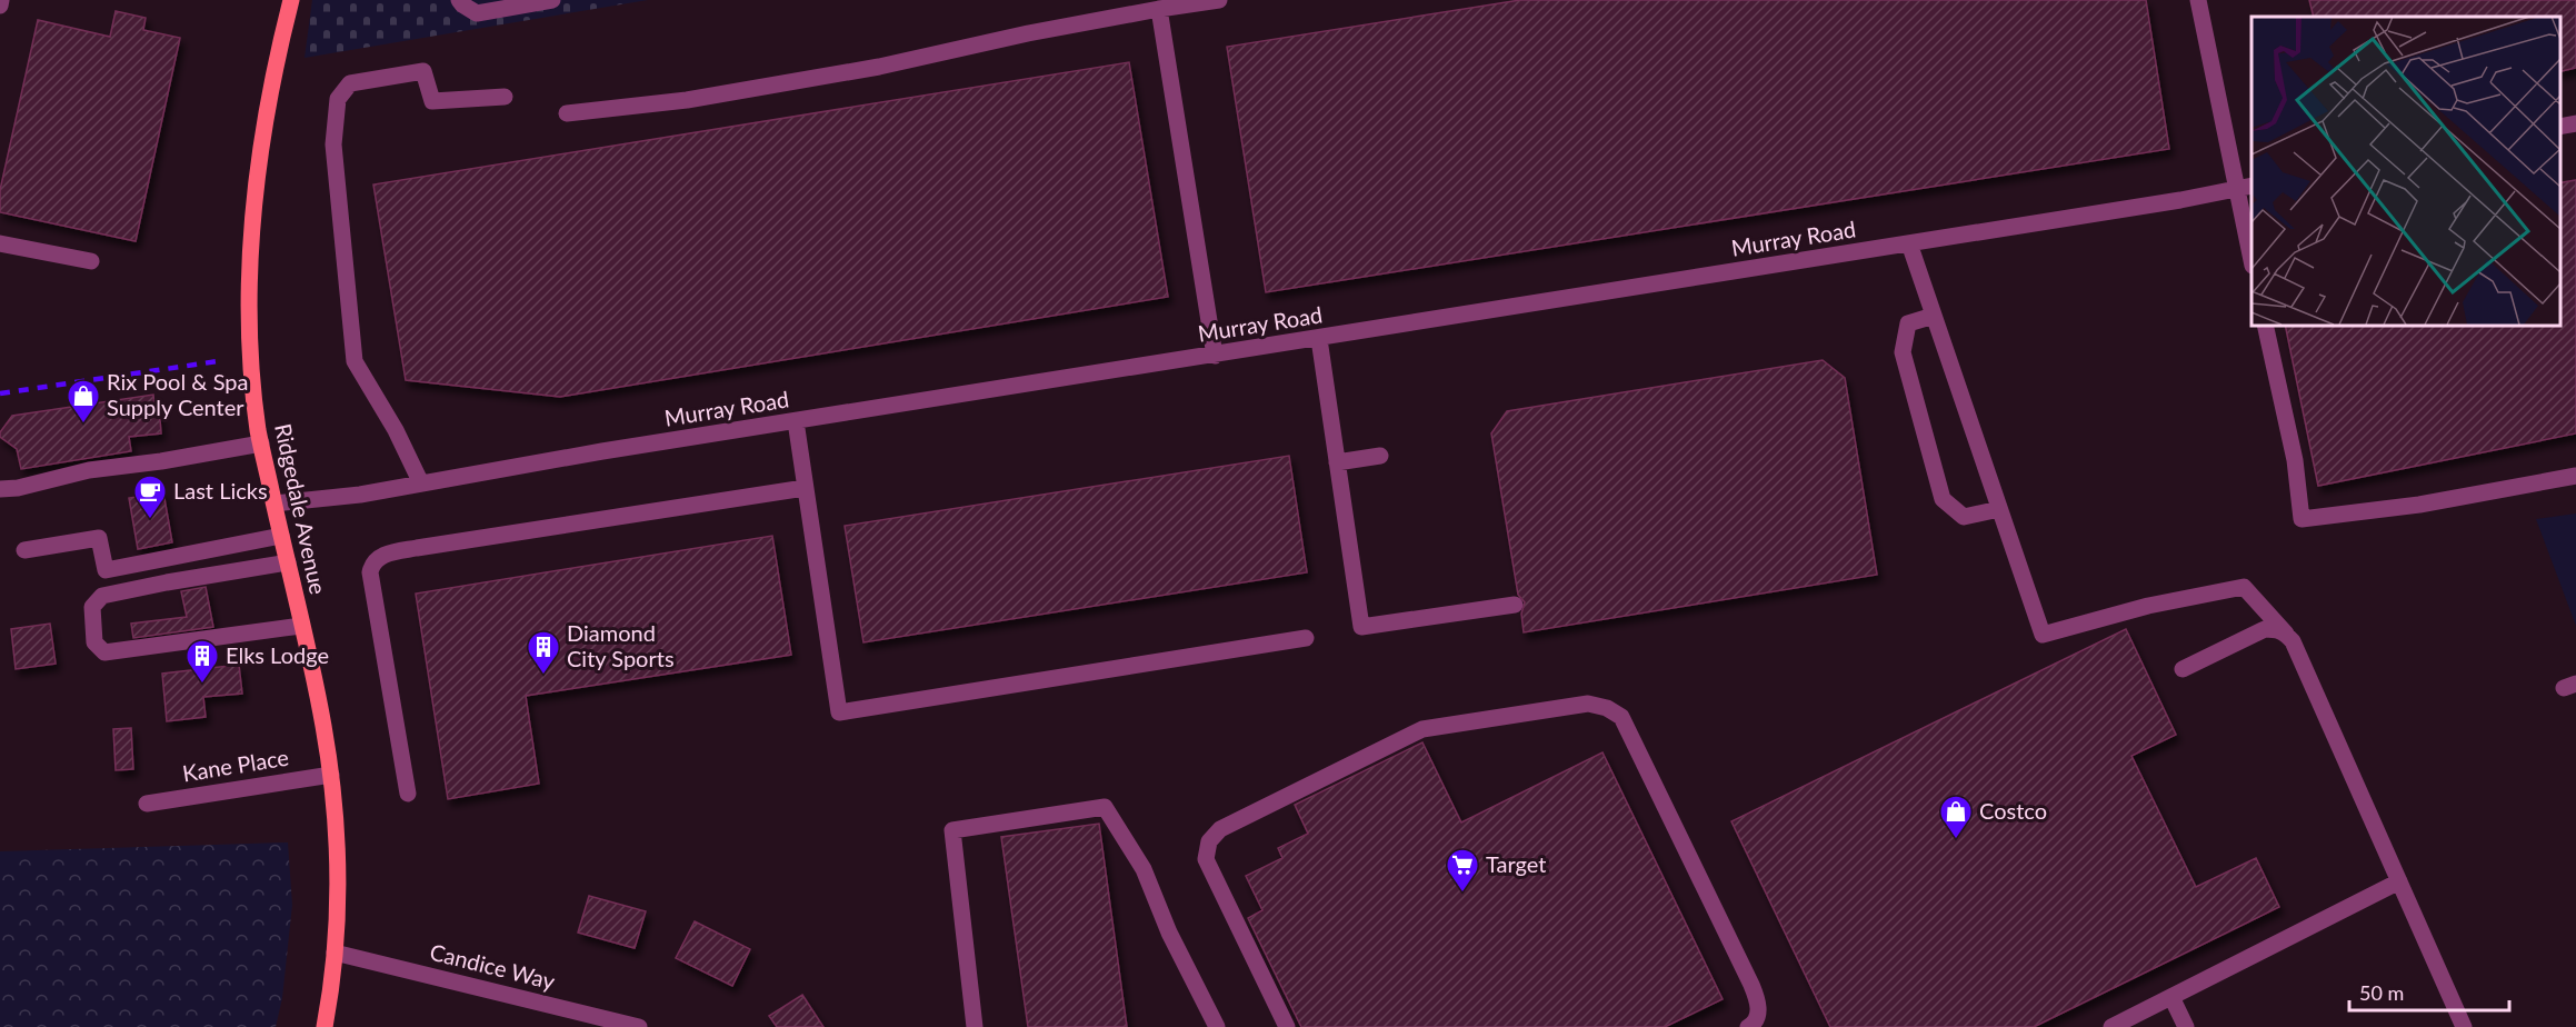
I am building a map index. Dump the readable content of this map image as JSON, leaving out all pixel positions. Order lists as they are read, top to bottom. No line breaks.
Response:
{"streets":{"main road":["Ridgedale Avenue"],"street":["Murray Road","Kane Place","Candice Way"]},"crossings":[["Murray Road","Ridgedale Avenue"],["Ridgedale Avenue","Kane Place"],["Ridgedale Avenue","Candice Way"]],"places":{"shop":["Rix Pool & Spa Supply Center","Costco"],"cafe":["Last Licks"],"building":["Diamond City Sports","Elks Lodge"],"supermarket":["Target"]},"scale_bar":"50 m"}
